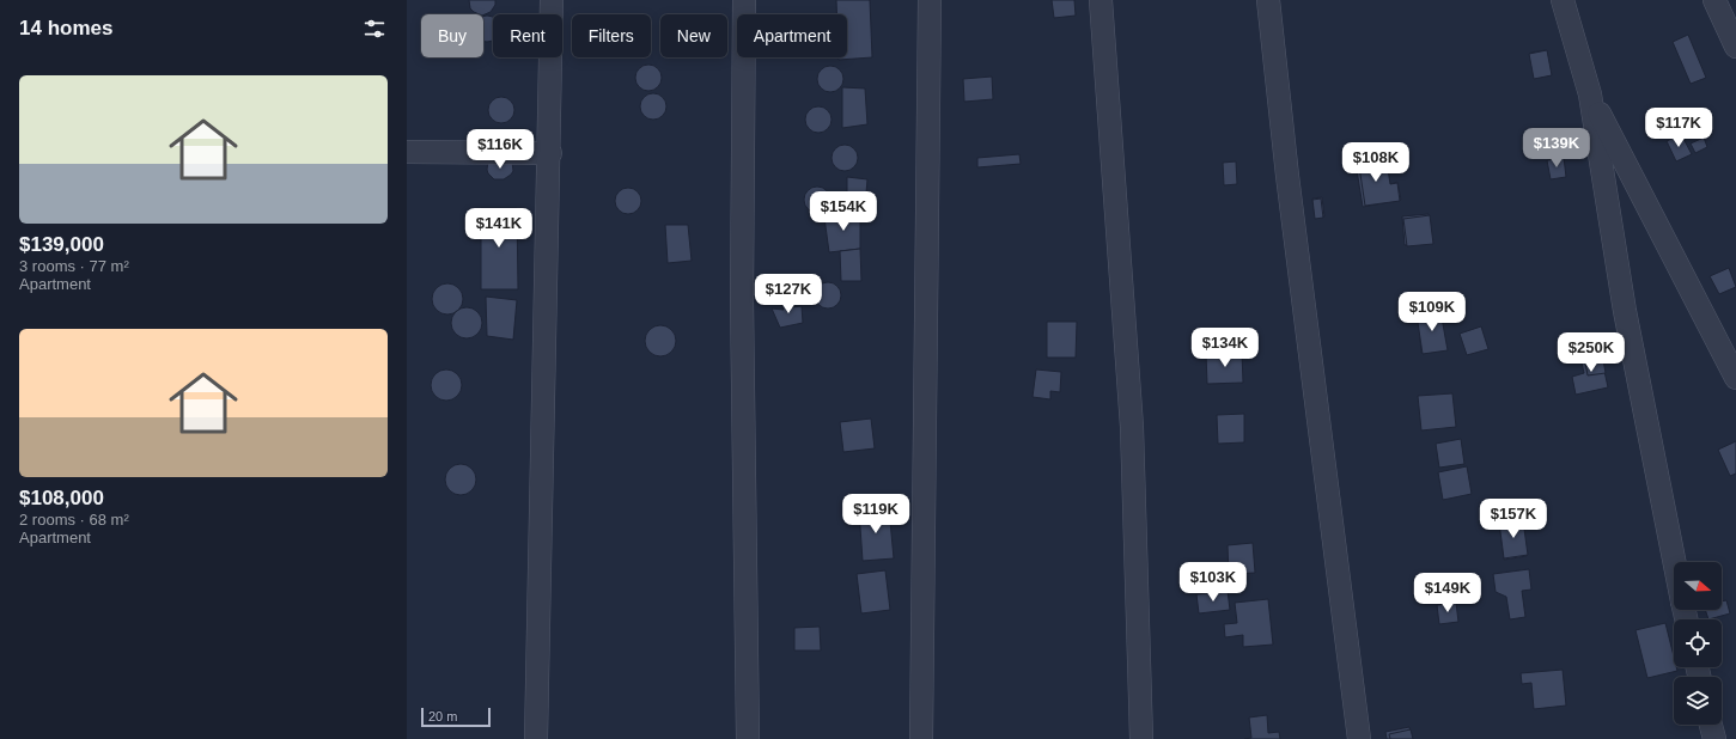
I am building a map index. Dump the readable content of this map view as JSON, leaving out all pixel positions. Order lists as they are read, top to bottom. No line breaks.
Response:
{"scale_bar":"20 m","north":"right","page":{"heading":"14 homes","chip":["Buy","Rent","Filters","New","Apartment"],"list":[{"name":"$139,000","note":"3 rooms · 77 m² · Apartment"},{"name":"$108,000","note":"2 rooms · 68 m² · Apartment"}],"price":["$117K","$139K","$116K","$108K","$154K","$141K","$127K","$109K","$134K","$250K","$119K","$157K","$103K","$149K"],"scale":"20 m"}}
